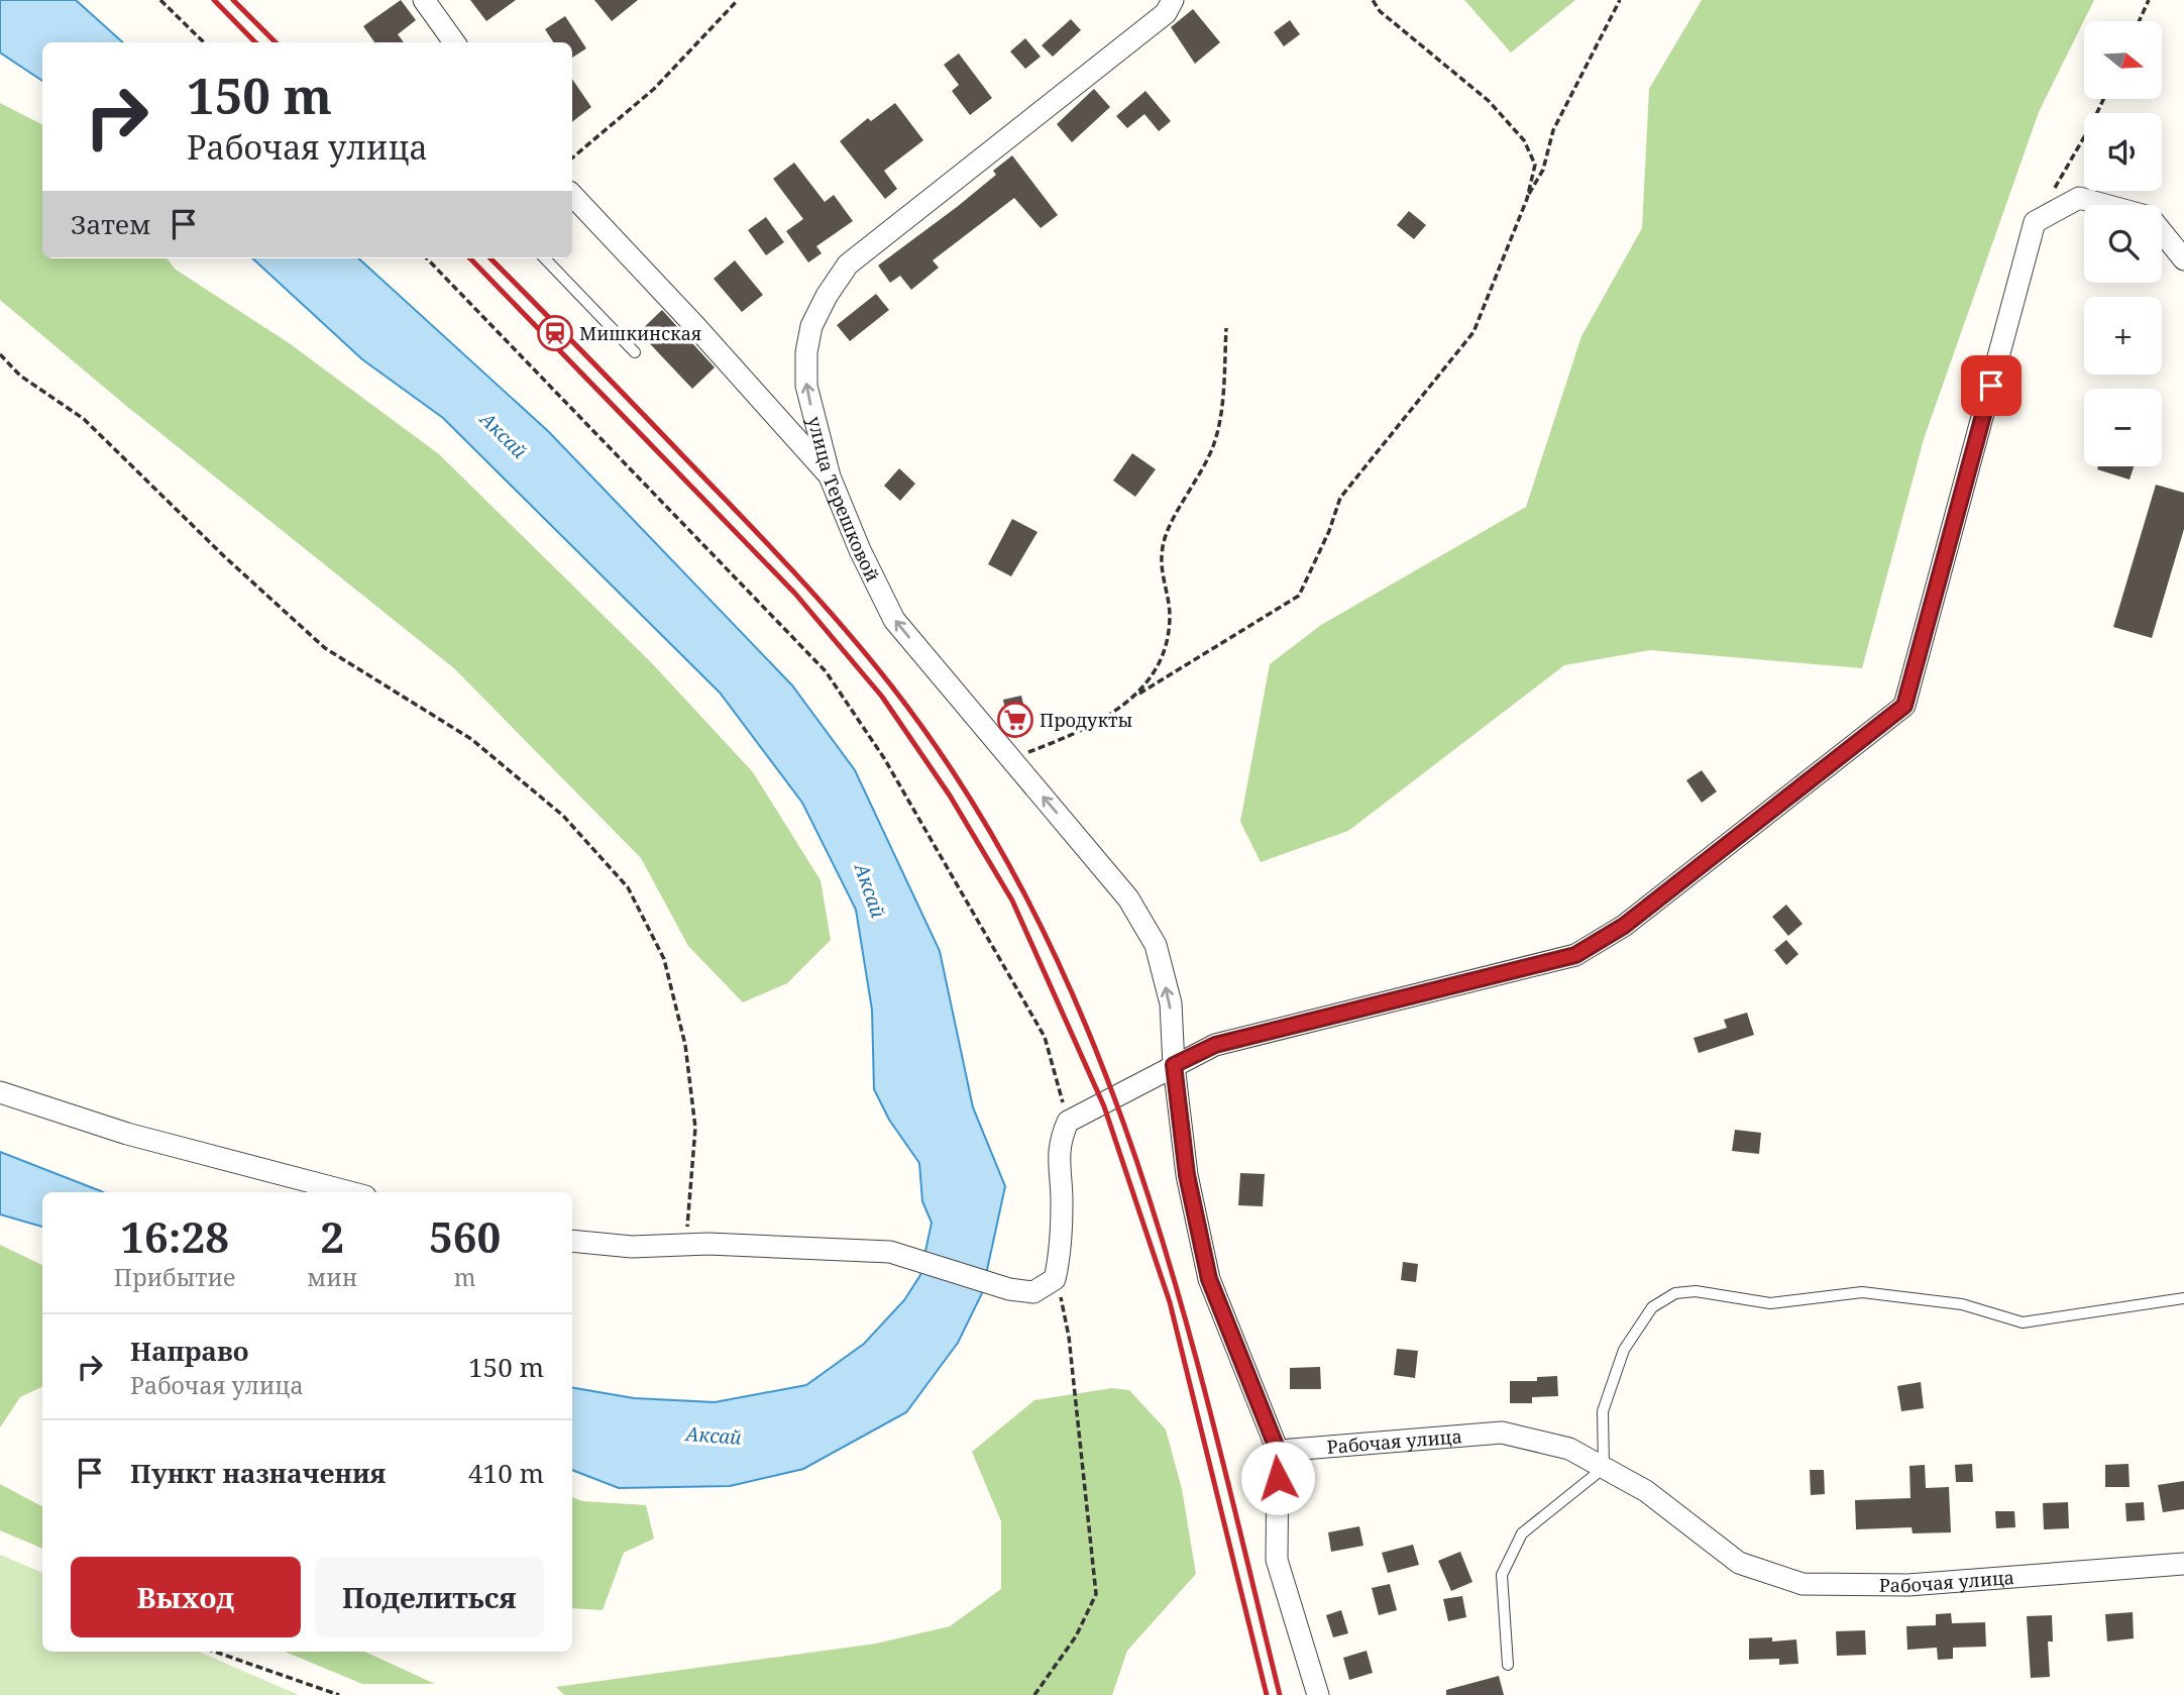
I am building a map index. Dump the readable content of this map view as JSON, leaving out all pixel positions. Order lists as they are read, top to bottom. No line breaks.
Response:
{"streets":{"street":["улица Терешковой","Рабочая улица"]},"water":["Аксай"],"places":{"station":["Мишкинская"],"supermarket":["Продукты"]},"north":"right","page":{"map_buttons":["+","−"],"turn":["150 m","Рабочая улица"],"then":"Затем","eta":["16:28","Прибытие","2","мин","560","m"],"list":[{"name":"Направо","note":"Рабочая улица","value":"150 m"},{"name":"Пункт назначения","value":"410 m"}],"buttons":["Выход","Поделиться"]}}
